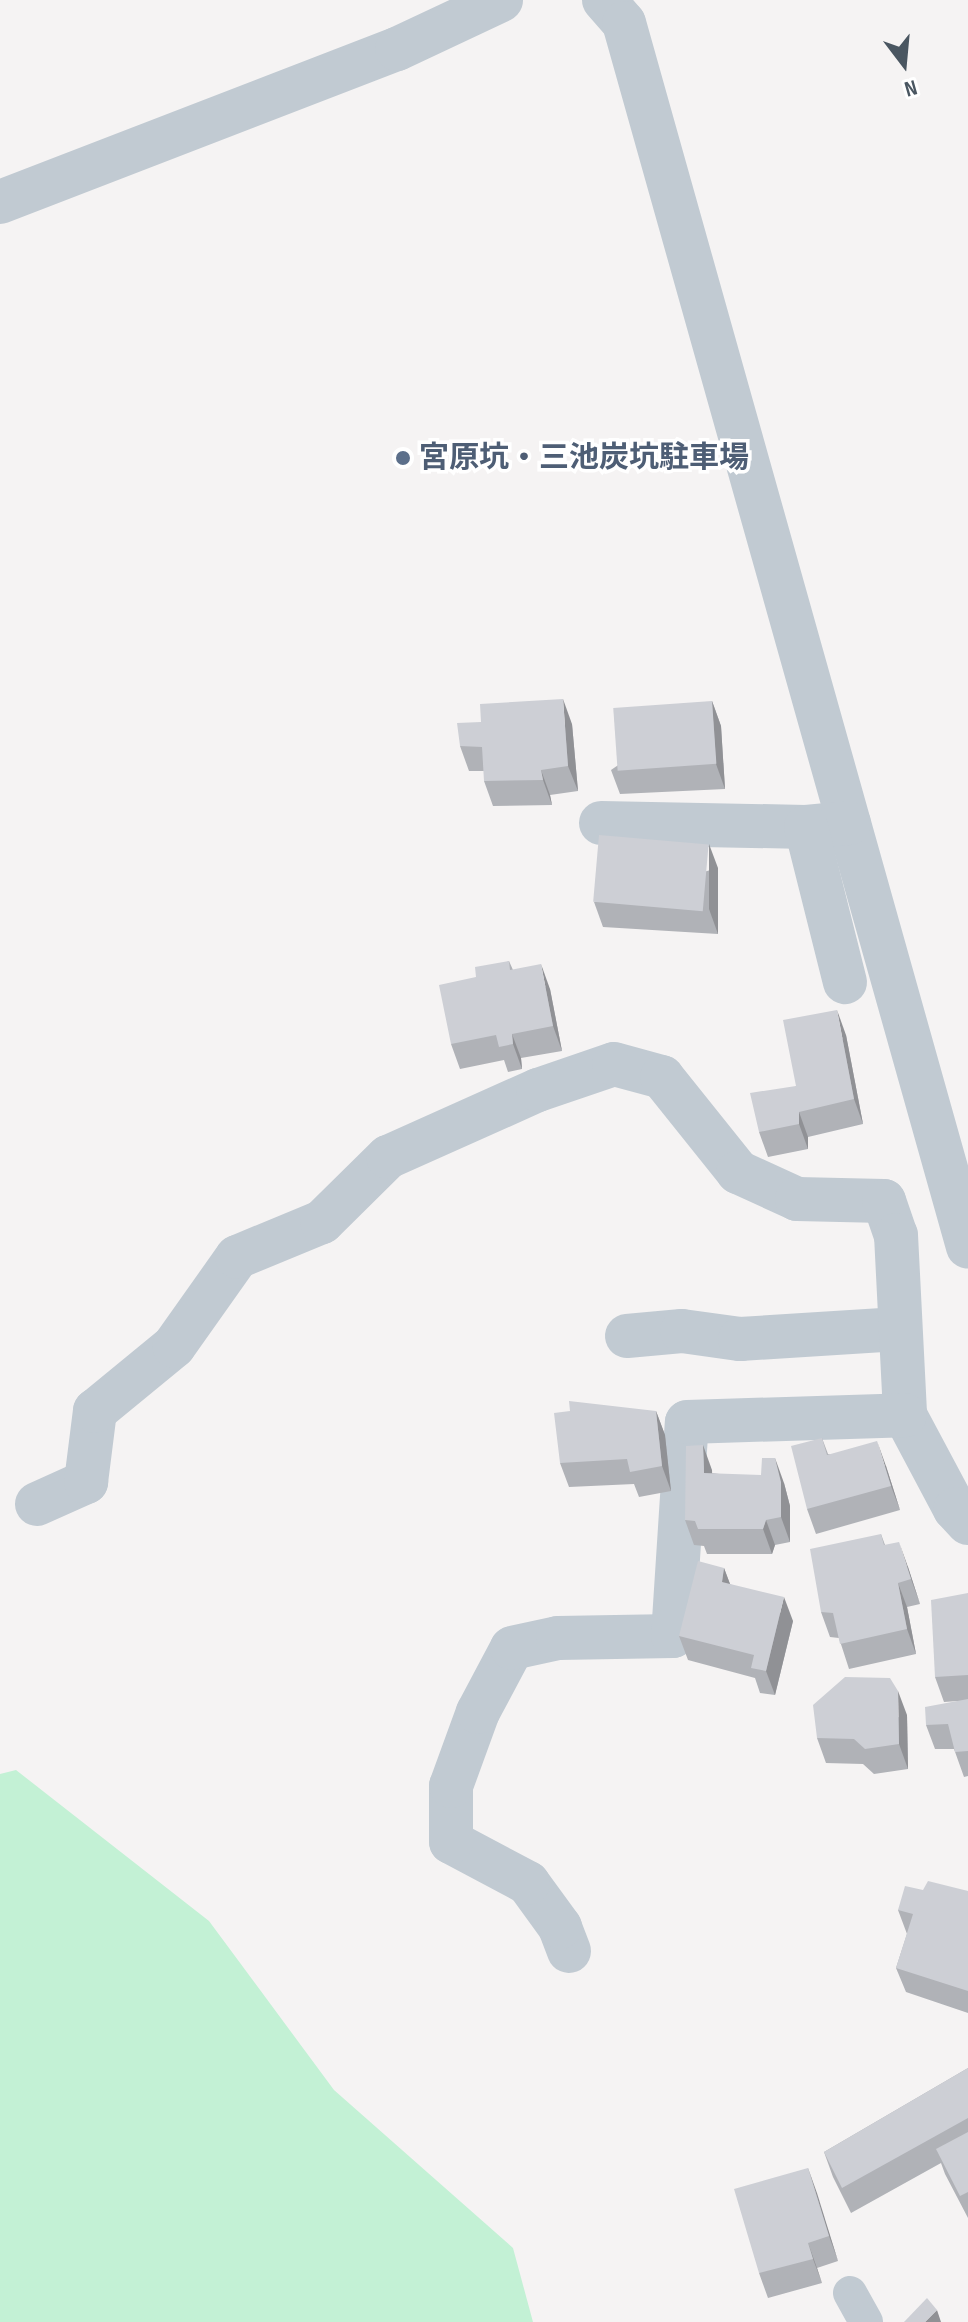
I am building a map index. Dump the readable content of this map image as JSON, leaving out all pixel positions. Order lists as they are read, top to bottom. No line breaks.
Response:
{"places":["宮原坑・三池炭坑駐車場"],"north":"bottom"}
